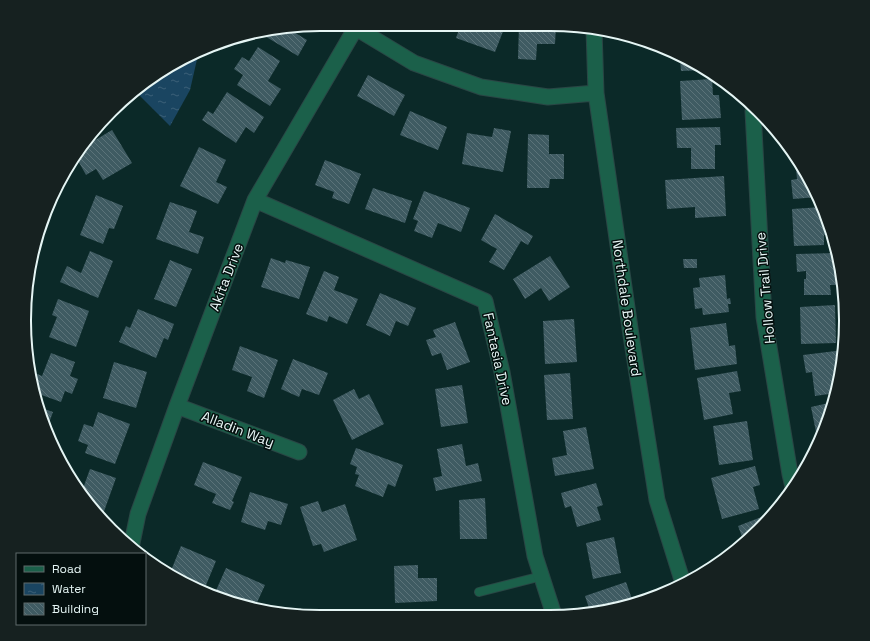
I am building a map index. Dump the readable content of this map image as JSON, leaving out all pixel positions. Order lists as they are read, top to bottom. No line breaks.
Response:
{"streets":{"street":["Akita Drive","Hollow Trail Drive","Northdale Boulevard","Fantasia Drive","Alladin Way"]},"crossings":[["Akita Drive","Fantasia Drive"],["Akita Drive","Alladin Way"]],"legend":["Road","Water","Building"]}
